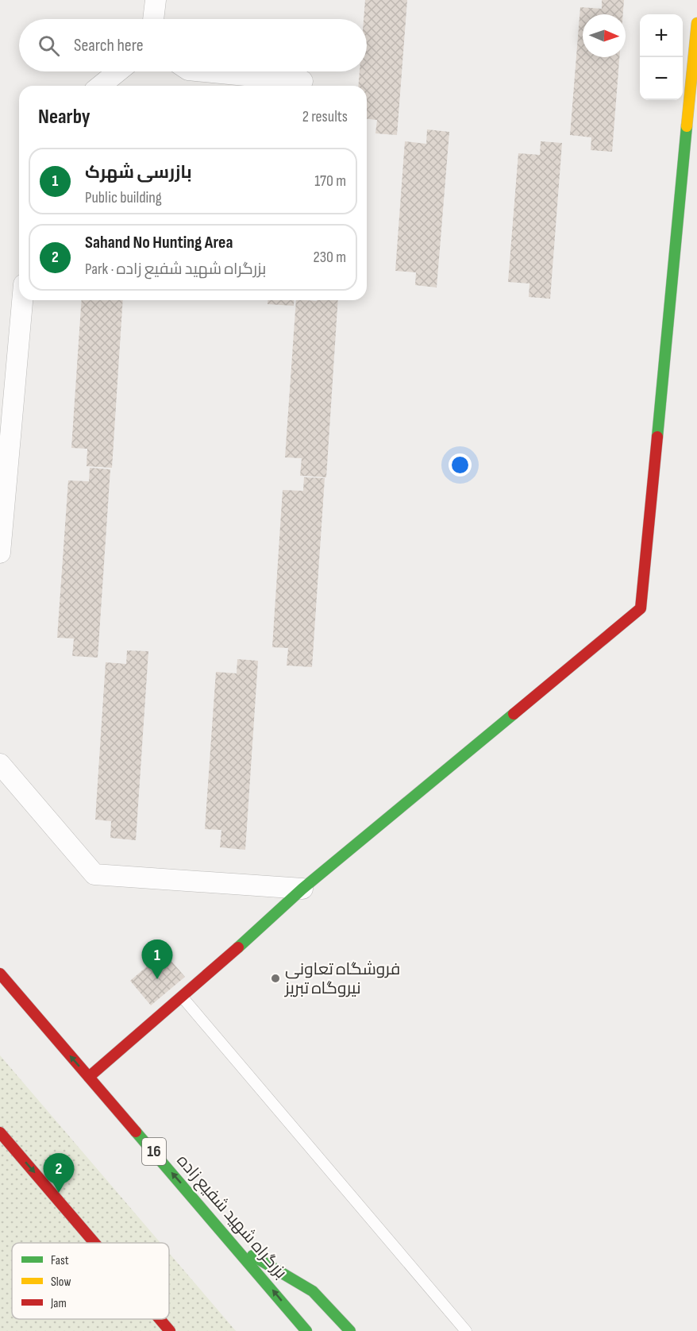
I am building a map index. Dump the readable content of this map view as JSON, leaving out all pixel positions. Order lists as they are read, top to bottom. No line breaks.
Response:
{"streets":{"main road":["16","بزرگراه شهید شفیع زاده"]},"one_way":["بزرگراه شهید شفیع زاده"],"places":["فروشگاه تعاونی نیروگاه تبریز"],"legend":["Fast","Slow","Jam"],"north":"right","page":{"map_buttons":["+","−"],"search":"Search here","heading":["Nearby","2 results"],"list":[{"mark":"1","name":"بازرسی شهرک","note":"Public building","value":"170 m"},{"mark":"2","name":"Sahand No Hunting Area","note":"Park · بزرگراه شهید شفیع زاده","value":"230 m"}],"pins":["1","2"]}}
